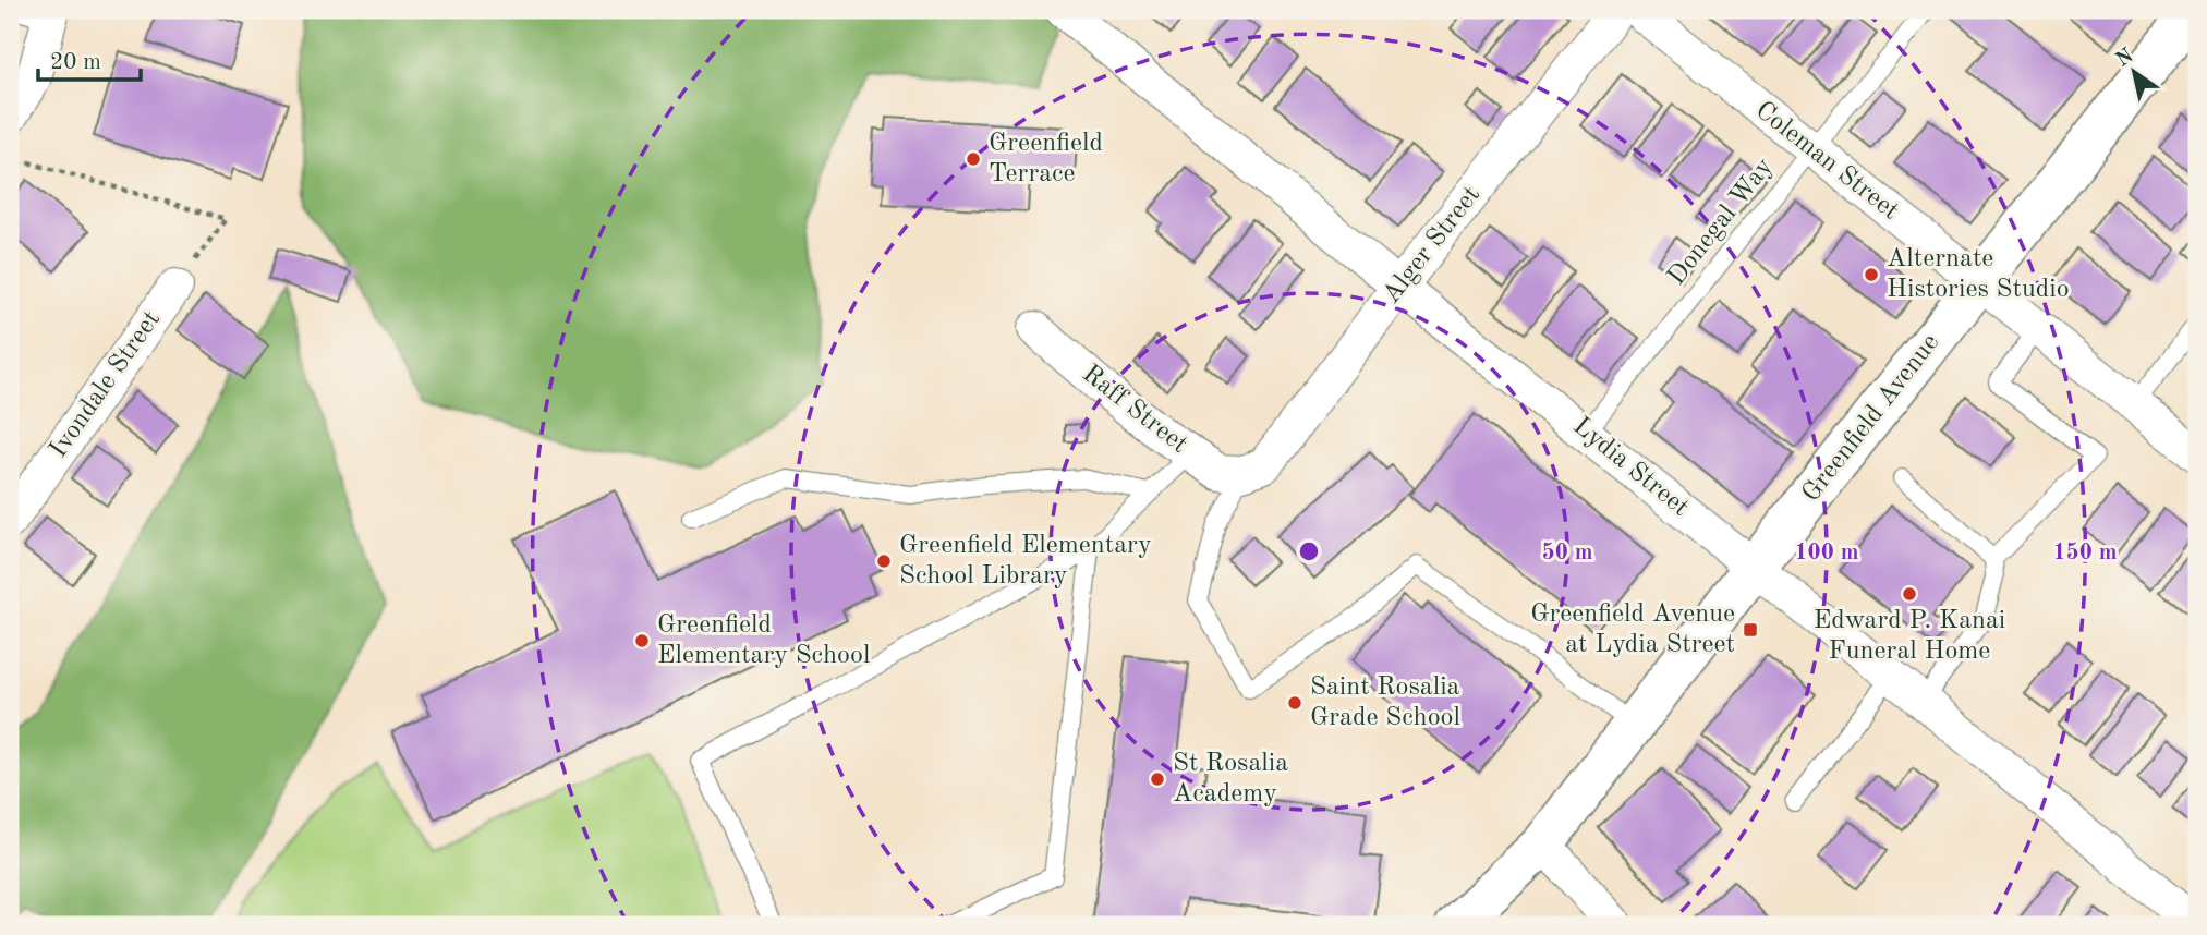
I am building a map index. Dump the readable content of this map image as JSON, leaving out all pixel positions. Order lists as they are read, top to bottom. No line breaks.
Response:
{"streets":{"main road":["Greenfield Avenue"],"street":["Coleman Street","Alger Street","Ivondale Street","Raff Street","Lydia Street"],"lane":["Donegal Way"]},"crossings":[["Coleman Street","Donegal Way"],["Coleman Street","Greenfield Avenue"],["Donegal Way","Lydia Street"],["Alger Street","Raff Street"],["Alger Street","Lydia Street"],["Greenfield Avenue","Lydia Street"]],"places":{"other":["Greenfield Terrace","Alternate Histories Studio","Greenfield Elementary School Library","Edward P. Kanai Funeral Home","Greenfield Elementary School","Saint Rosalia Grade School","St Rosalia Academy"],"transit":["Greenfield Avenue at Lydia Street"]},"scale_bar":"20 m","north":"top left","rings":["50 m","100 m","150 m"]}
